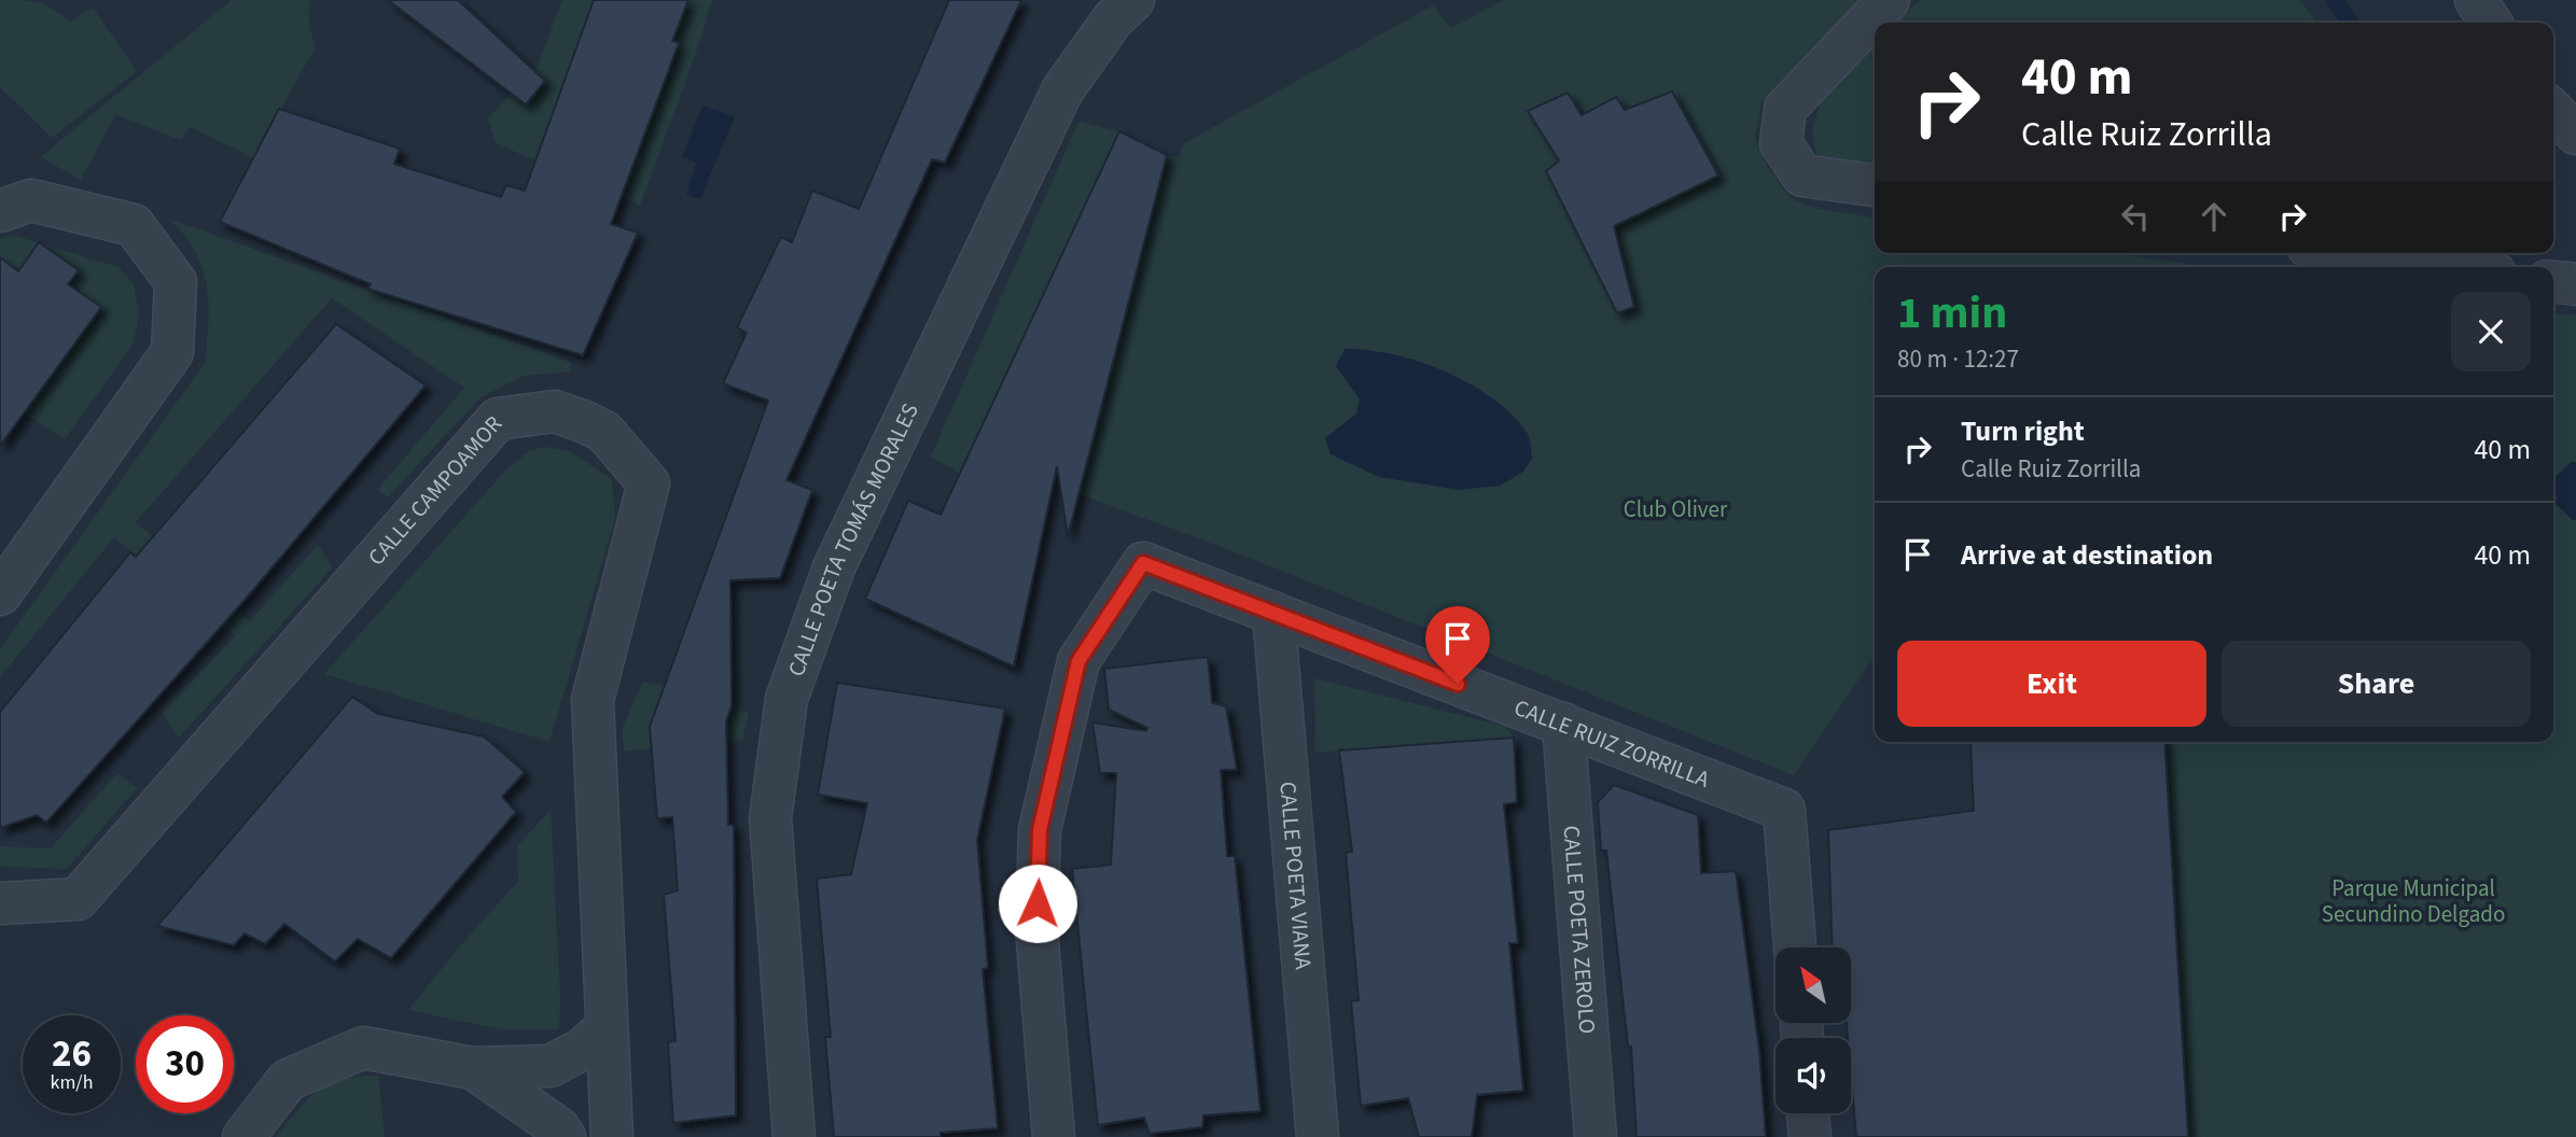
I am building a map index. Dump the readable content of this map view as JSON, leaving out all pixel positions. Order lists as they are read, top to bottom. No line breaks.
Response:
{"streets":{"street":["CALLE CAMPOAMOR","CALLE POETA TOMÁS MORALES","CALLE RUIZ ZORRILLA","CALLE POETA VIANA","CALLE POETA ZEROLO"]},"crossings":[["CALLE RUIZ ZORRILLA","CALLE POETA VIANA"],["CALLE RUIZ ZORRILLA","CALLE POETA ZEROLO"]],"parks":["Club Oliver","Parque Municipal Secundino Delgado"],"north":"top left","page":{"turn":["40 m","Calle Ruiz Zorrilla"],"heading":["1 min","80 m · 12:27"],"list":[{"name":"Turn right","note":"Calle Ruiz Zorrilla","value":"40 m"},{"name":"Arrive at destination","value":"40 m"}],"buttons":["Exit","Share"],"speed":"26 km/h","limit":"30"}}
